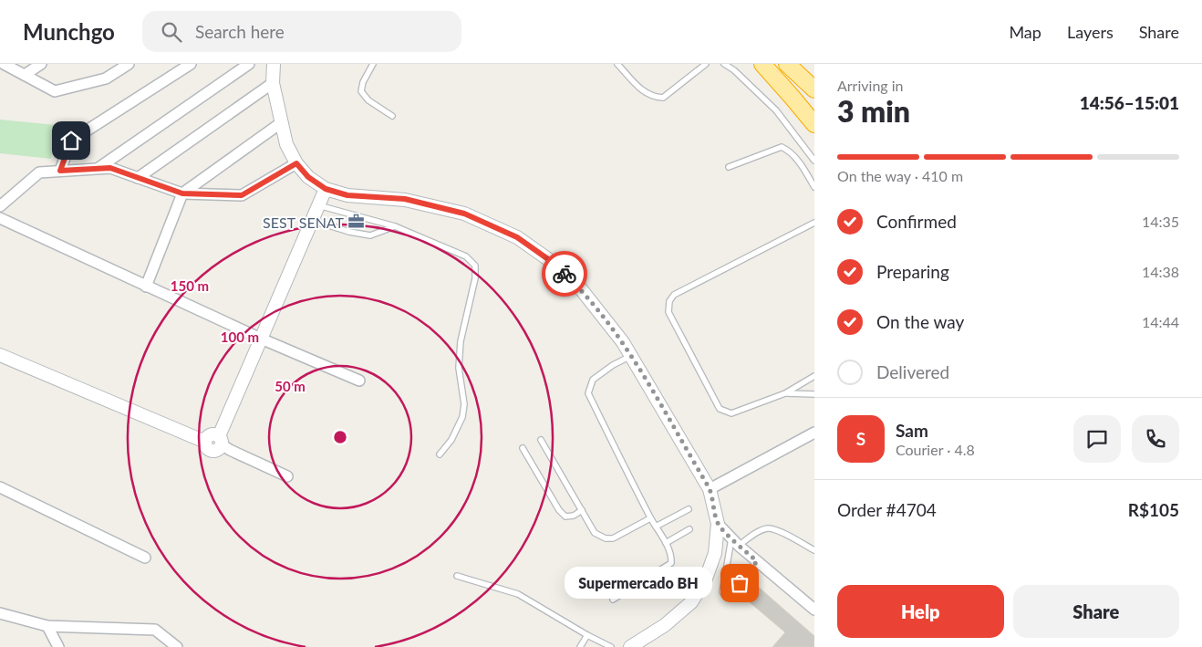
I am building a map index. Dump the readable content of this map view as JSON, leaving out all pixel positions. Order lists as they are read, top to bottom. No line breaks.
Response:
{"places":{"office":["SEST SENAT"],"other":["Supermercado BH"]},"page":{"header":"Munchgo","search":"Search here","nav":["Map","Layers","Share"],"heading":["3 min","Arriving in","14:56–15:01"],"panel":["Sam","Courier · 4.8","Order #4704","R$105"],"bar":"On the way · 410 m","list":[["Confirmed","14:35"],["Preparing","14:38"],["On the way","14:44"],"Delivered"],"round":"S","bubble":"Supermercado BH","buttons":["Help","Share"]},"rings":["150 m","100 m","50 m"]}
